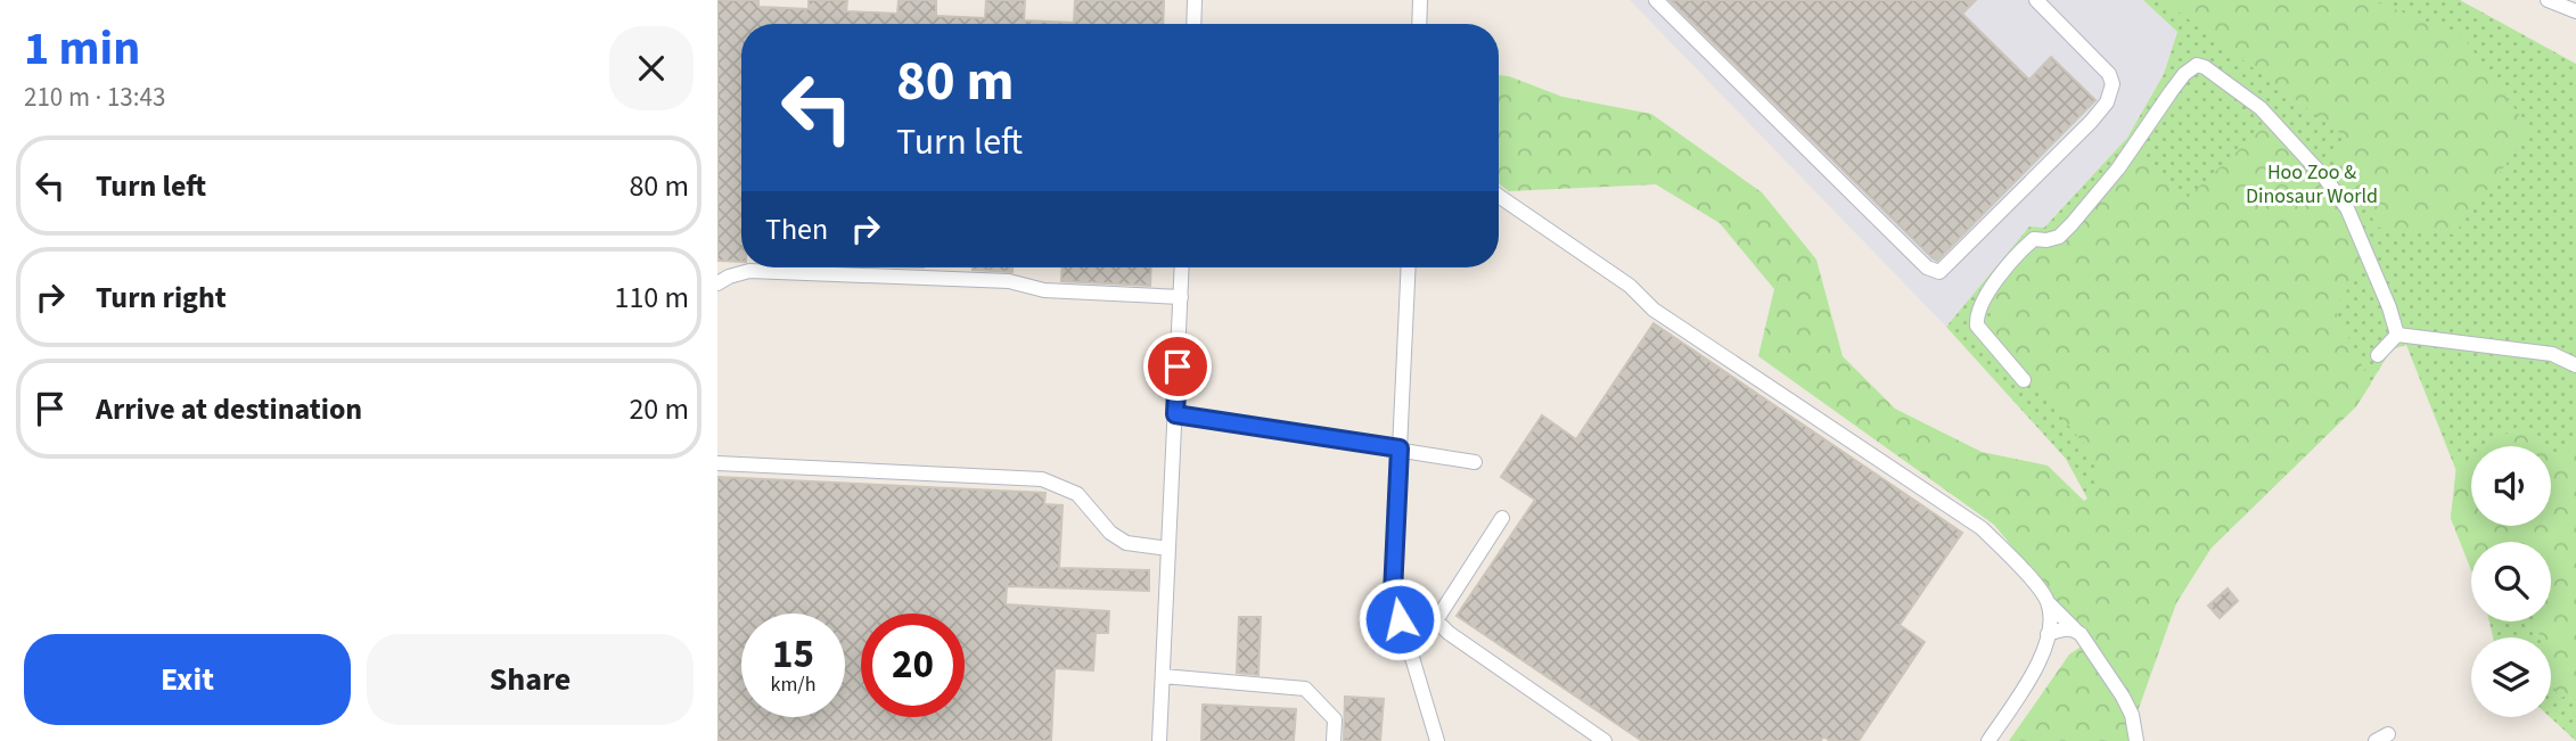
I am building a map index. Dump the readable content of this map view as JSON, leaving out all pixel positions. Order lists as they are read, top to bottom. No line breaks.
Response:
{"parks":["Hoo Zoo & Dinosaur World"],"page":{"heading":["1 min","210 m · 13:43"],"turn":["80 m","Turn left"],"list":[{"name":"Turn left","value":"80 m"},{"name":"Turn right","value":"110 m"},{"name":"Arrive at destination","value":"20 m"}],"then":"Then","speed":"15 km/h","limit":"20","buttons":["Exit","Share"]}}
